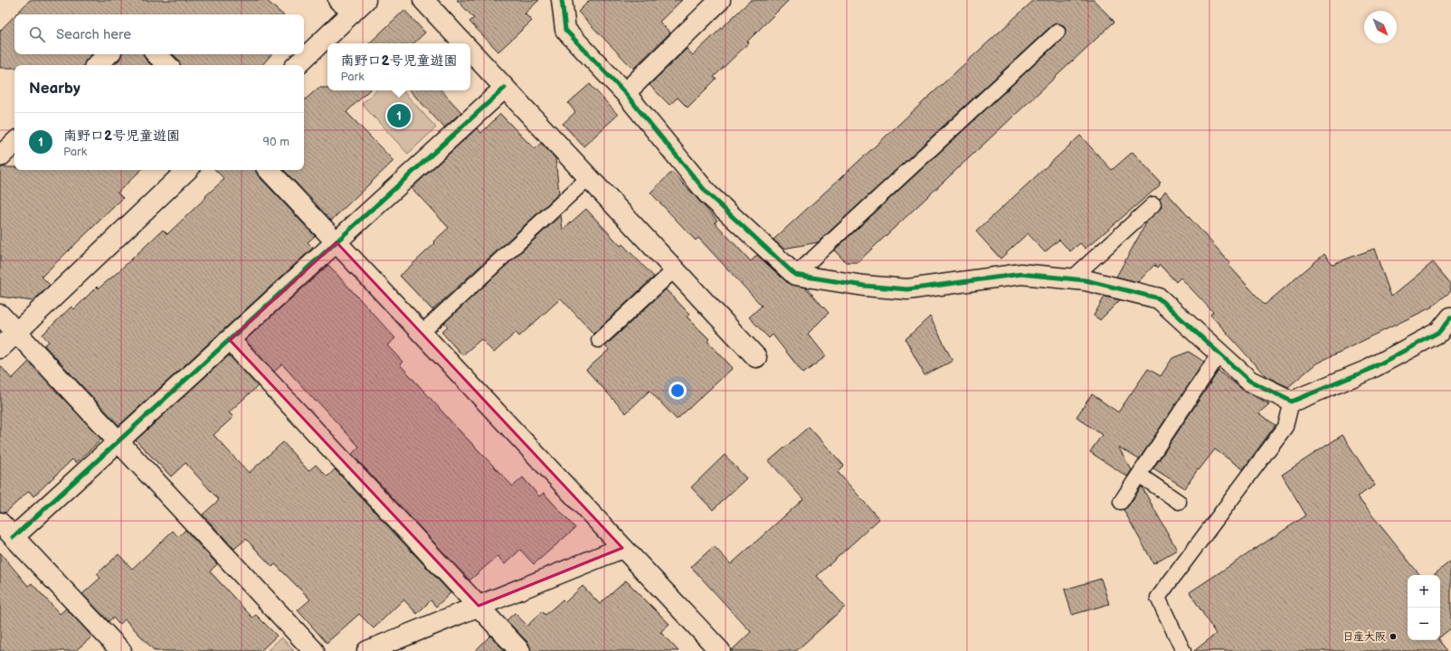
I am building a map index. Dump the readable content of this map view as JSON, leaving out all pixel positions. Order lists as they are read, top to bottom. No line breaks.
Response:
{"places":["日産大阪"],"north":"bottom right","page":{"search":"Search here","popup":["南野口2号児童遊園","Park"],"heading":"Nearby","pins":"1","list":[{"mark":"1","name":"南野口2号児童遊園","note":"Park","value":"90 m"}],"map_buttons":["+","−"]}}
